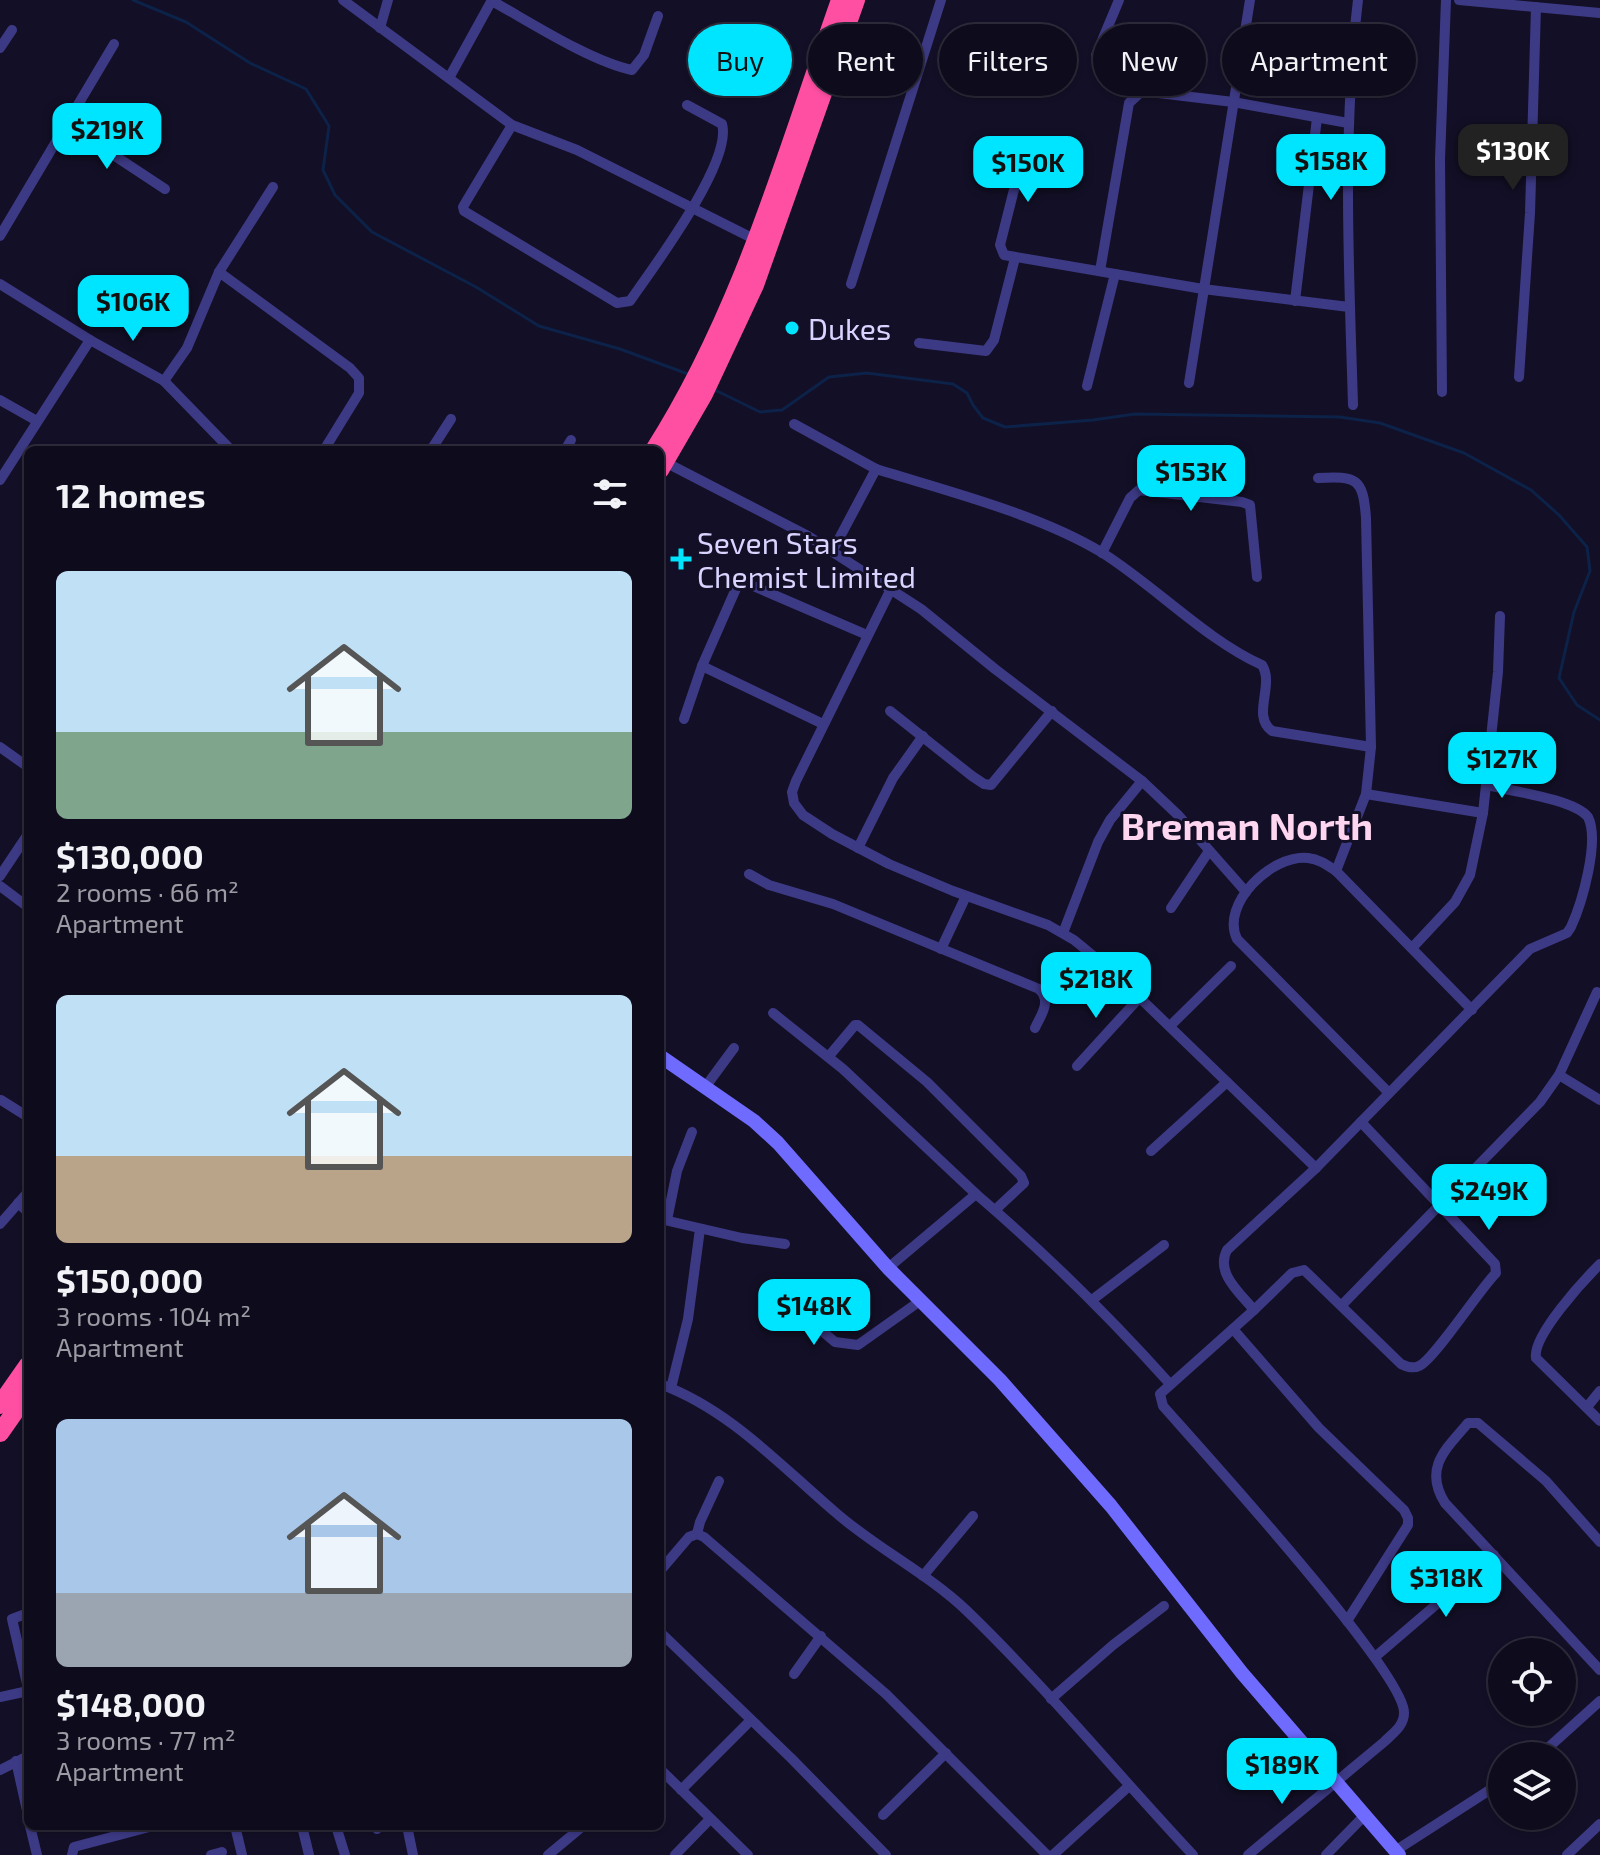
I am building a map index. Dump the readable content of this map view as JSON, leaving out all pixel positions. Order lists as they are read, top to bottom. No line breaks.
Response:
{"districts":["Breman North"],"places":{"other":["Dukes"],"health":["Seven Stars Chemist Limited"]},"page":{"chip":["Buy","Rent","Filters","New","Apartment"],"price":["$219K","$130K","$158K","$150K","$106K","$153K","$127K","$218K","$249K","$148K","$318K","$189K"],"heading":"12 homes","list":[{"name":"$130,000","note":"2 rooms · 66 m² · Apartment"},{"name":"$150,000","note":"3 rooms · 104 m² · Apartment"},{"name":"$148,000","note":"3 rooms · 77 m² · Apartment"}]}}
